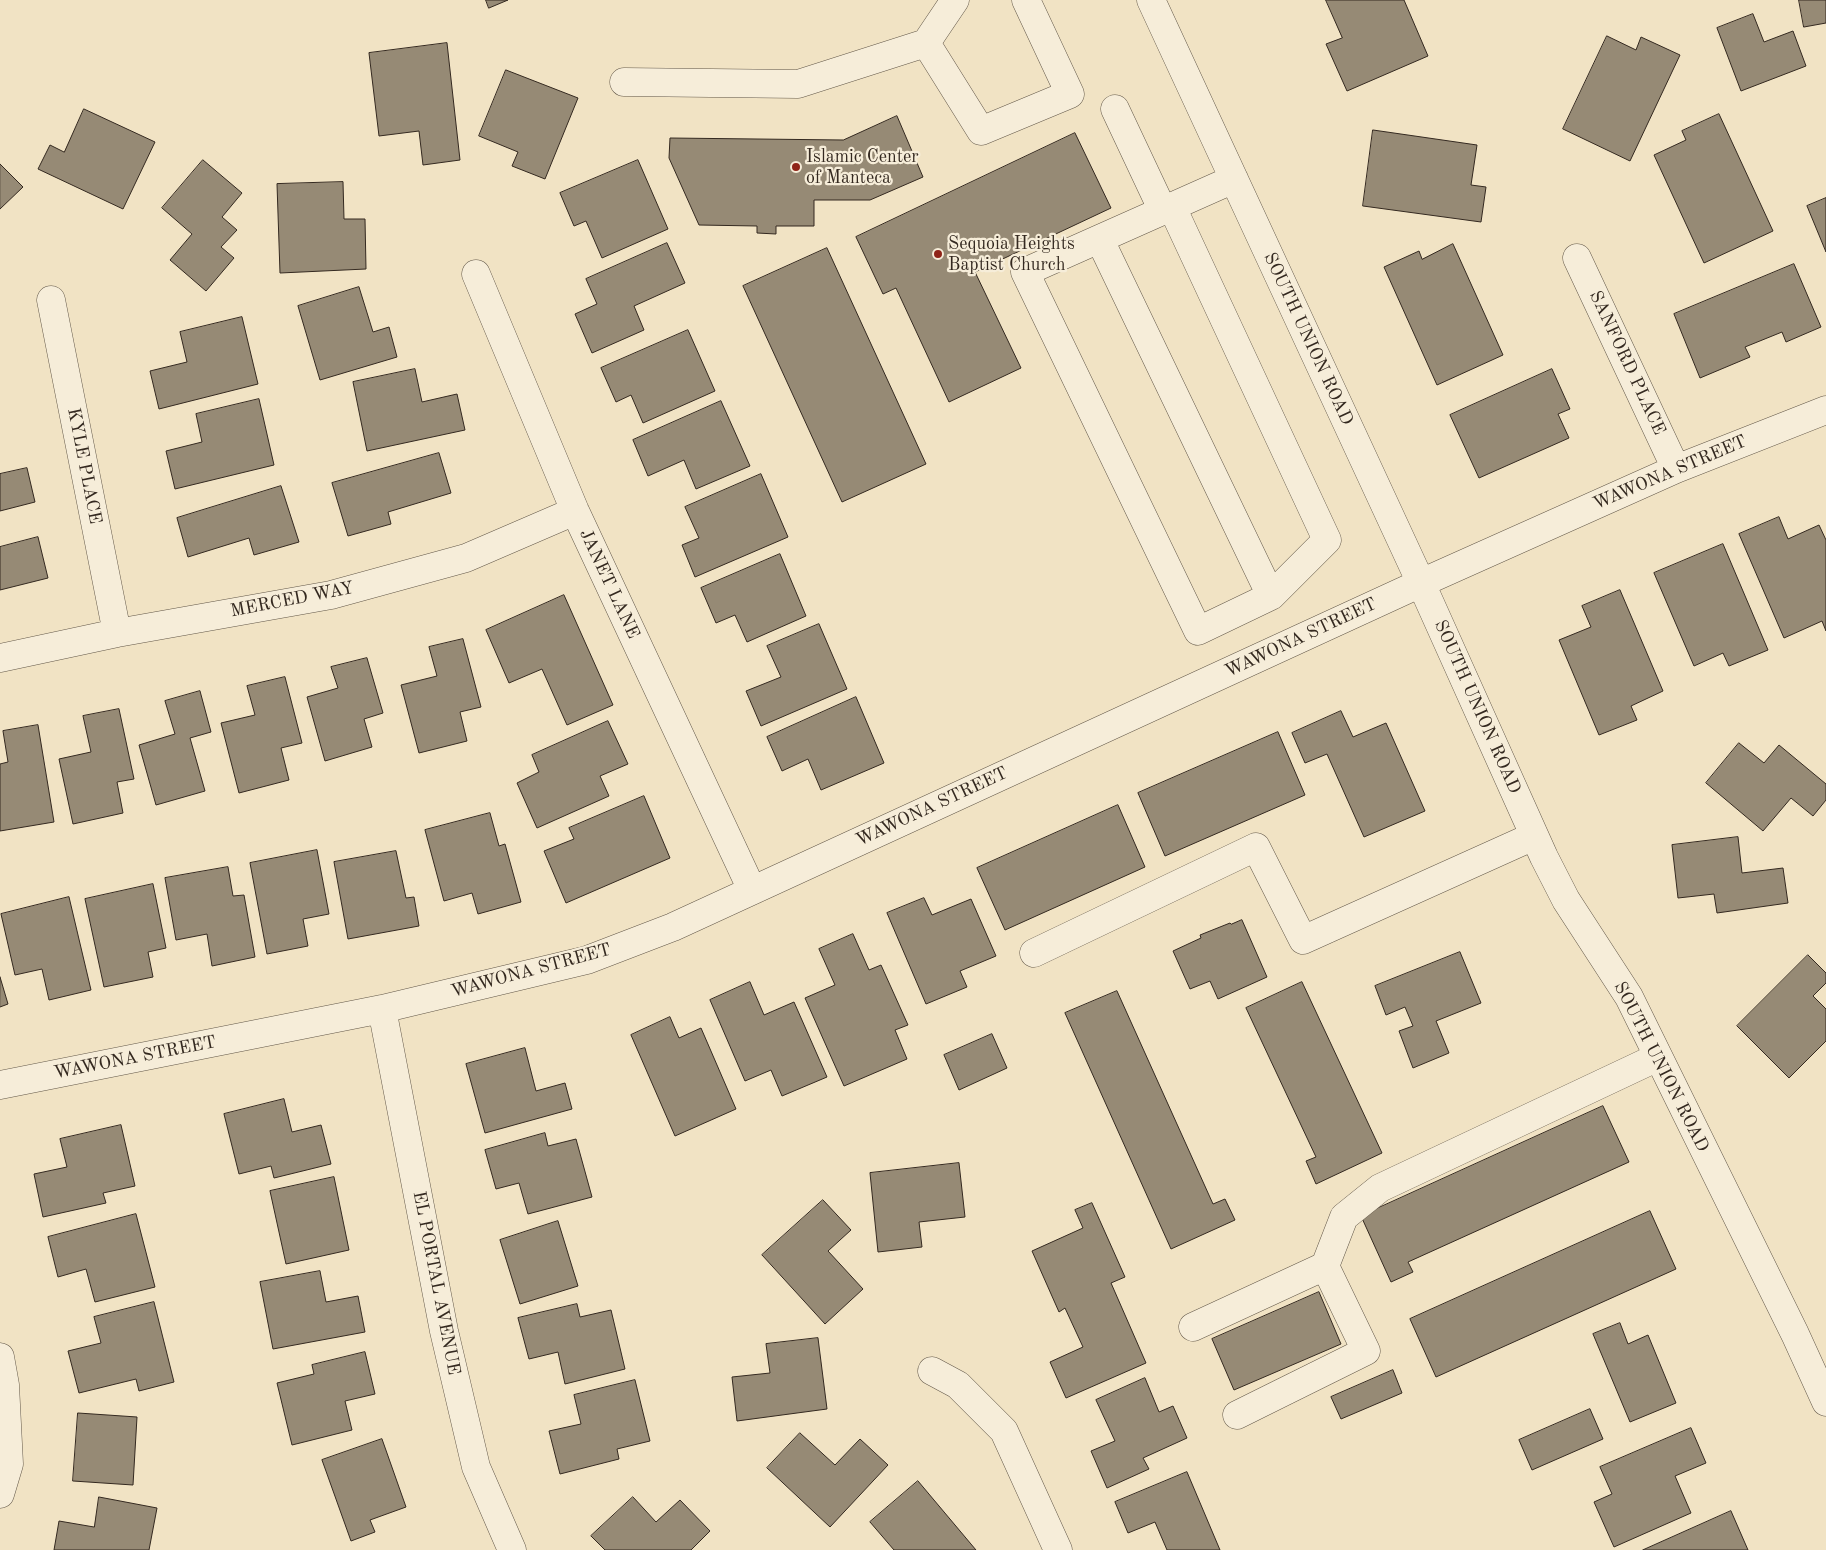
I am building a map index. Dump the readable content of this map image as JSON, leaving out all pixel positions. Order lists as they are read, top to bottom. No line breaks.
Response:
{"streets":{"street":["SOUTH UNION ROAD","SANFORD PLACE","KYLE PLACE","WAWONA STREET","JANET LANE","MERCED WAY","EL PORTAL AVENUE"]},"crossings":[["SOUTH UNION ROAD","WAWONA STREET"],["SANFORD PLACE","WAWONA STREET"],["KYLE PLACE","MERCED WAY"],["WAWONA STREET","JANET LANE"],["WAWONA STREET","EL PORTAL AVENUE"],["JANET LANE","MERCED WAY"]],"places":["Islamic Center of Manteca","Sequoia Heights Baptist Church"]}
